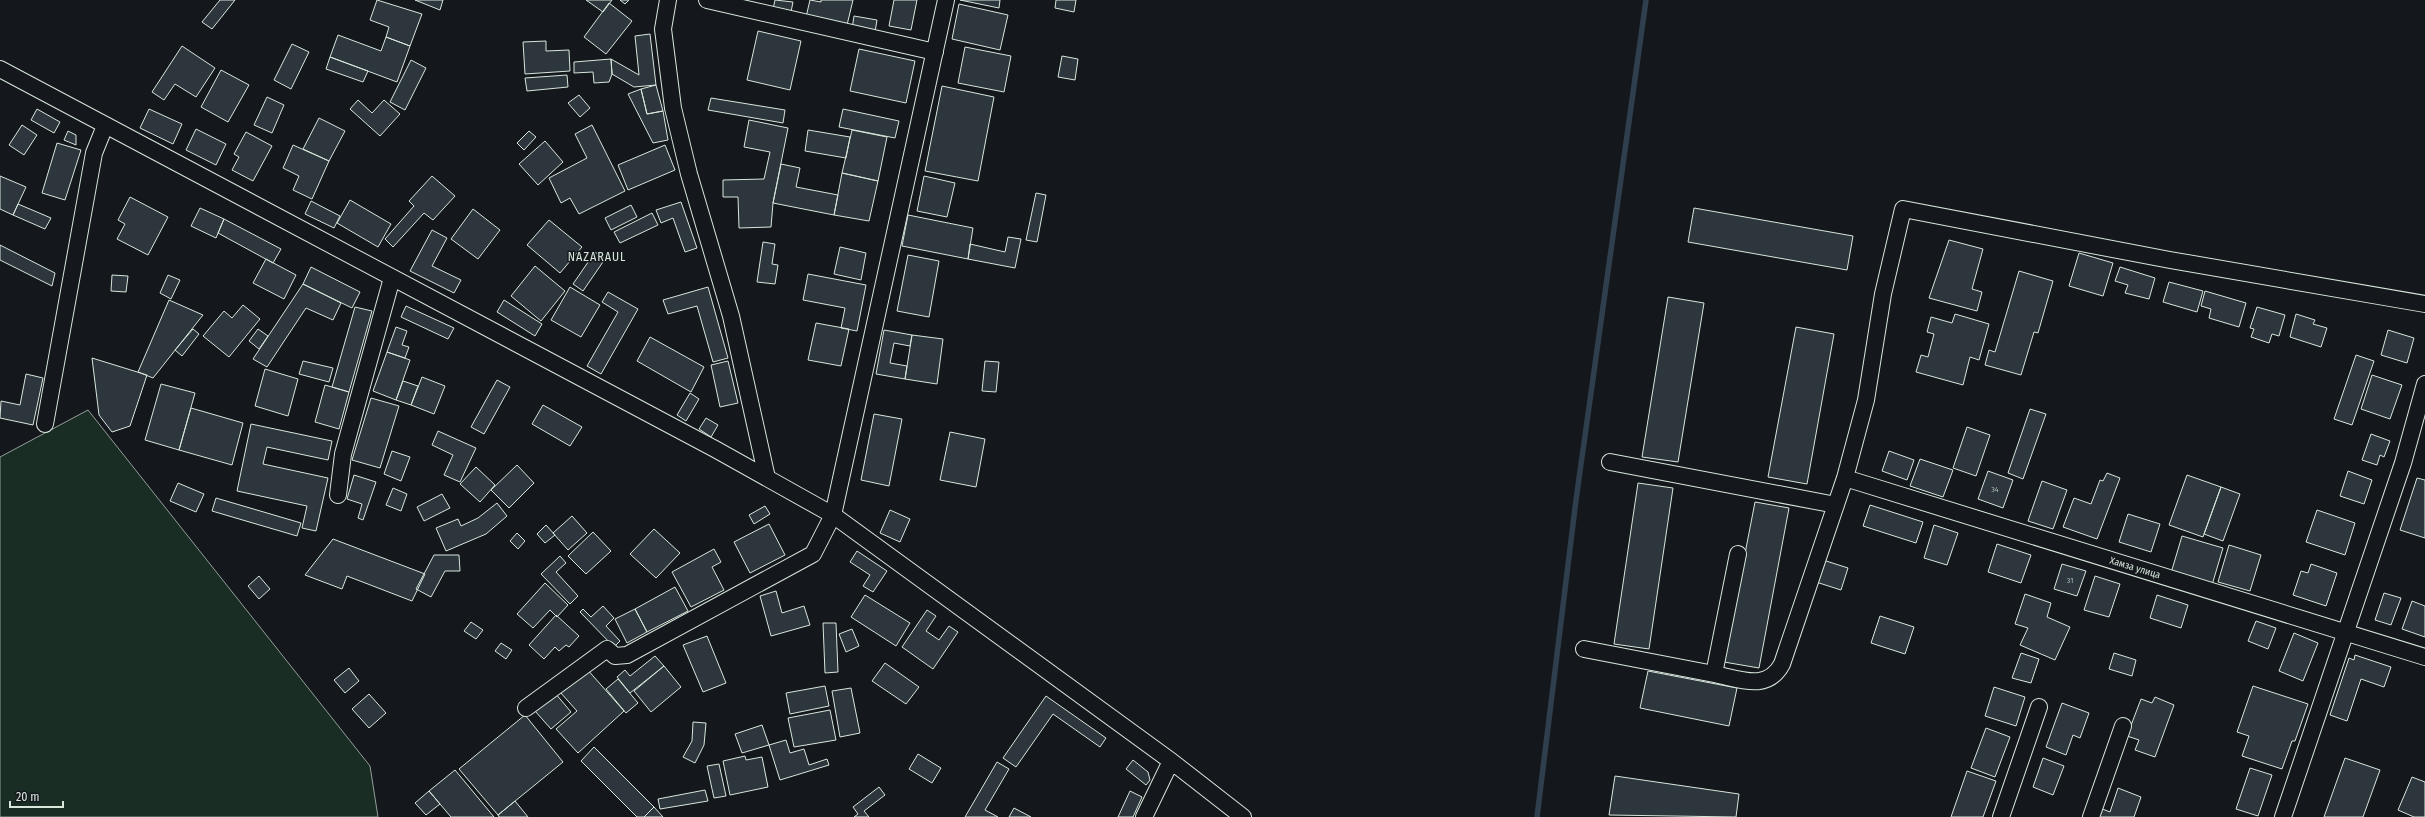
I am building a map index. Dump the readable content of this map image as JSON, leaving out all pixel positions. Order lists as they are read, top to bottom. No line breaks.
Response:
{"streets":{"street":["Хамза улица"]},"districts":["NAZARAUL"],"house_numbers":["34","31"],"scale_bar":"20 m"}
